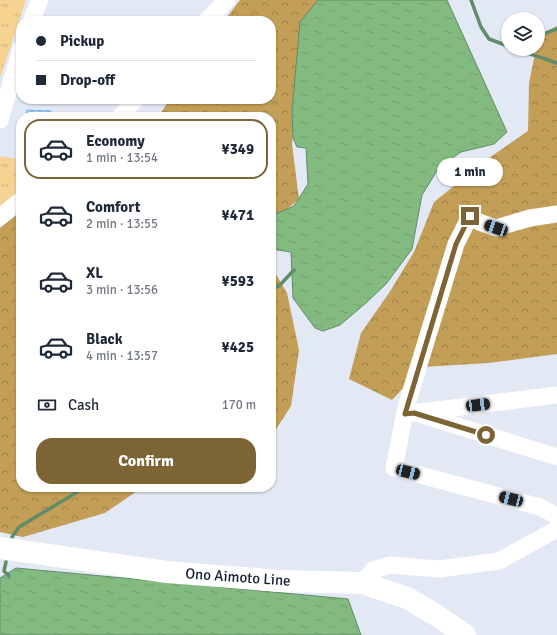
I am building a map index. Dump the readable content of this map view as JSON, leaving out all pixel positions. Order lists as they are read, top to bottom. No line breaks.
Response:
{"streets":{"main road":["Ono Aimoto Line"]},"page":{"banner":["Pickup","Drop-off"],"list":[{"name":"Economy","note":"1 min · 13:54","value":"¥349"},{"name":"Comfort","note":"2 min · 13:55","value":"¥471"},{"name":"XL","note":"3 min · 13:56","value":"¥593"},{"name":"Black","note":"4 min · 13:57","value":"¥425"}],"bubble":"1 min","pay":["Cash","170 m"],"buttons":"Confirm"}}
